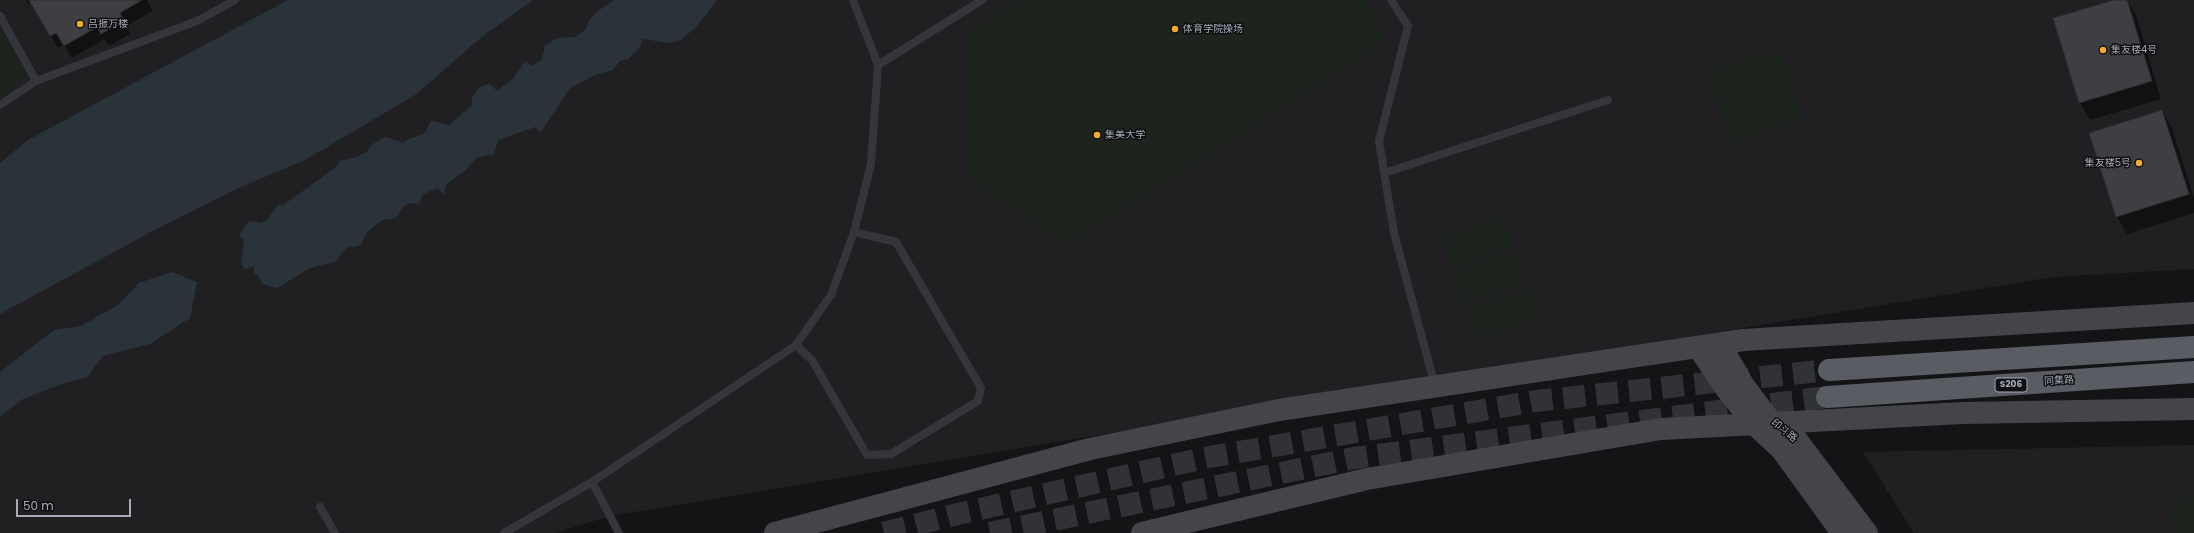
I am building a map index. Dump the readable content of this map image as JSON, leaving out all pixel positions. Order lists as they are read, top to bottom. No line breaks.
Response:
{"streets":{"highway":["同集路","S206"],"main road":["印斗路"]},"places":["吕振万楼","体育学院操场","集友楼4号","集美大学","集友楼5号"],"scale_bar":"50 m"}
